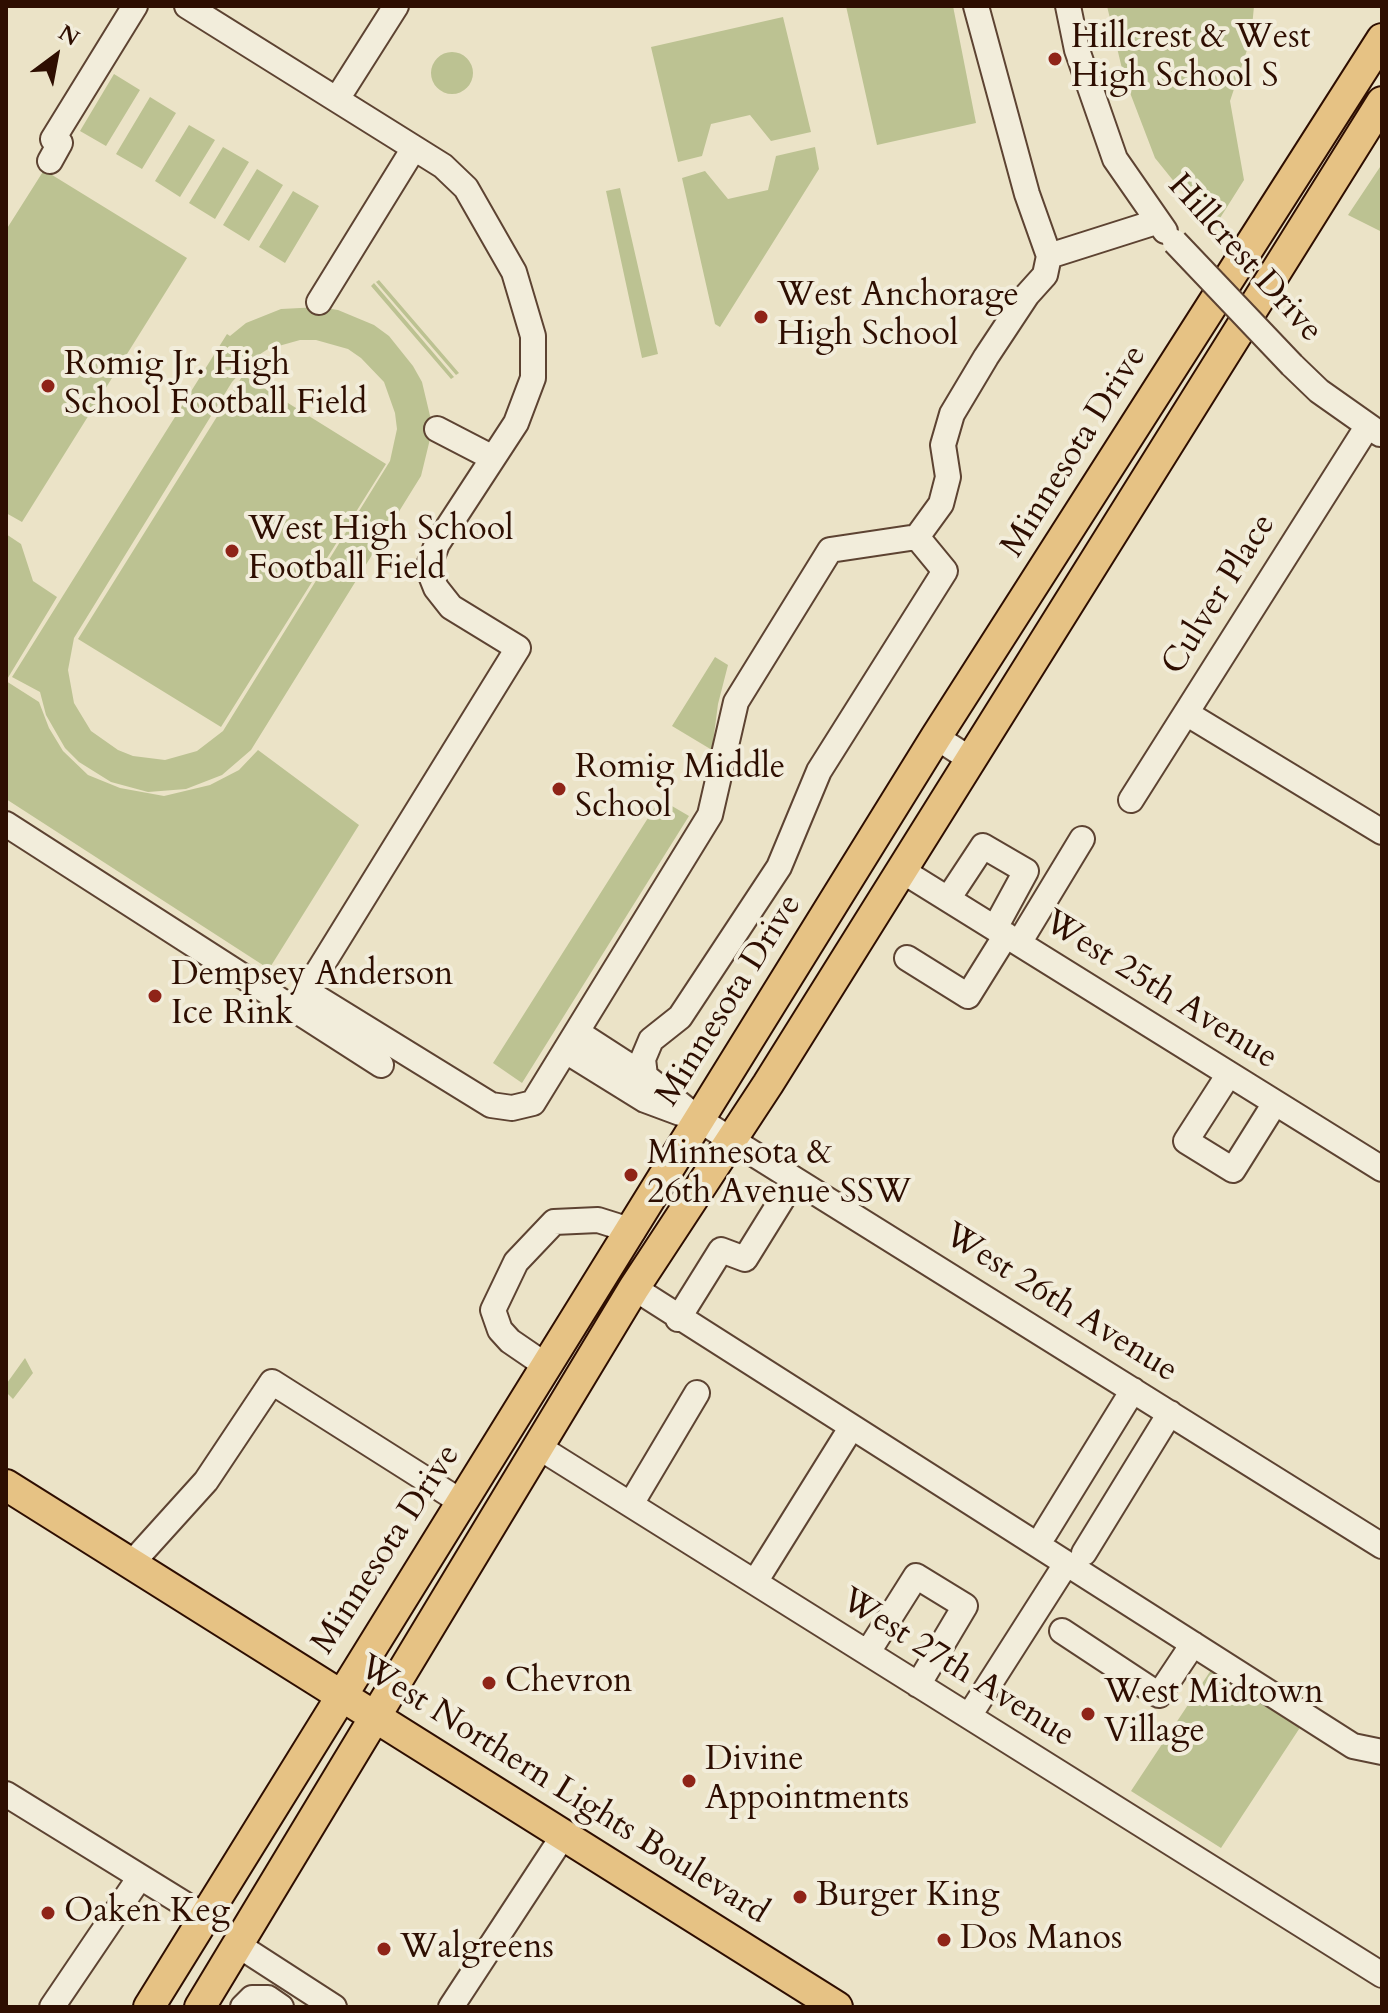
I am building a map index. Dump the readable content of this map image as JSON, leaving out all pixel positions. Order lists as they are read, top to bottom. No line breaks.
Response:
{"streets":{"main road":["Minnesota Drive","West Northern Lights Boulevard"],"street":["Hillcrest Drive","Culver Place","West 25th Avenue","West 26th Avenue","West 27th Avenue"]},"crossings":[["Hillcrest Drive","Culver Place"],["Minnesota Drive","West 25th Avenue"],["Minnesota Drive","West 26th Avenue"],["Minnesota Drive","West 27th Avenue"],["Minnesota Drive","West Northern Lights Boulevard"]],"places":["Hillcrest & West High School S","West Anchorage High School","Romig Jr. High School Football Field","West High School Football Field","Romig Middle School","Dempsey Anderson Ice Rink","Minnesota & 26th Avenue SSW","Chevron","West Midtown Village","Divine Appointments","Burger King","Oaken Keg","Dos Manos","Walgreens"],"north":"top right"}
